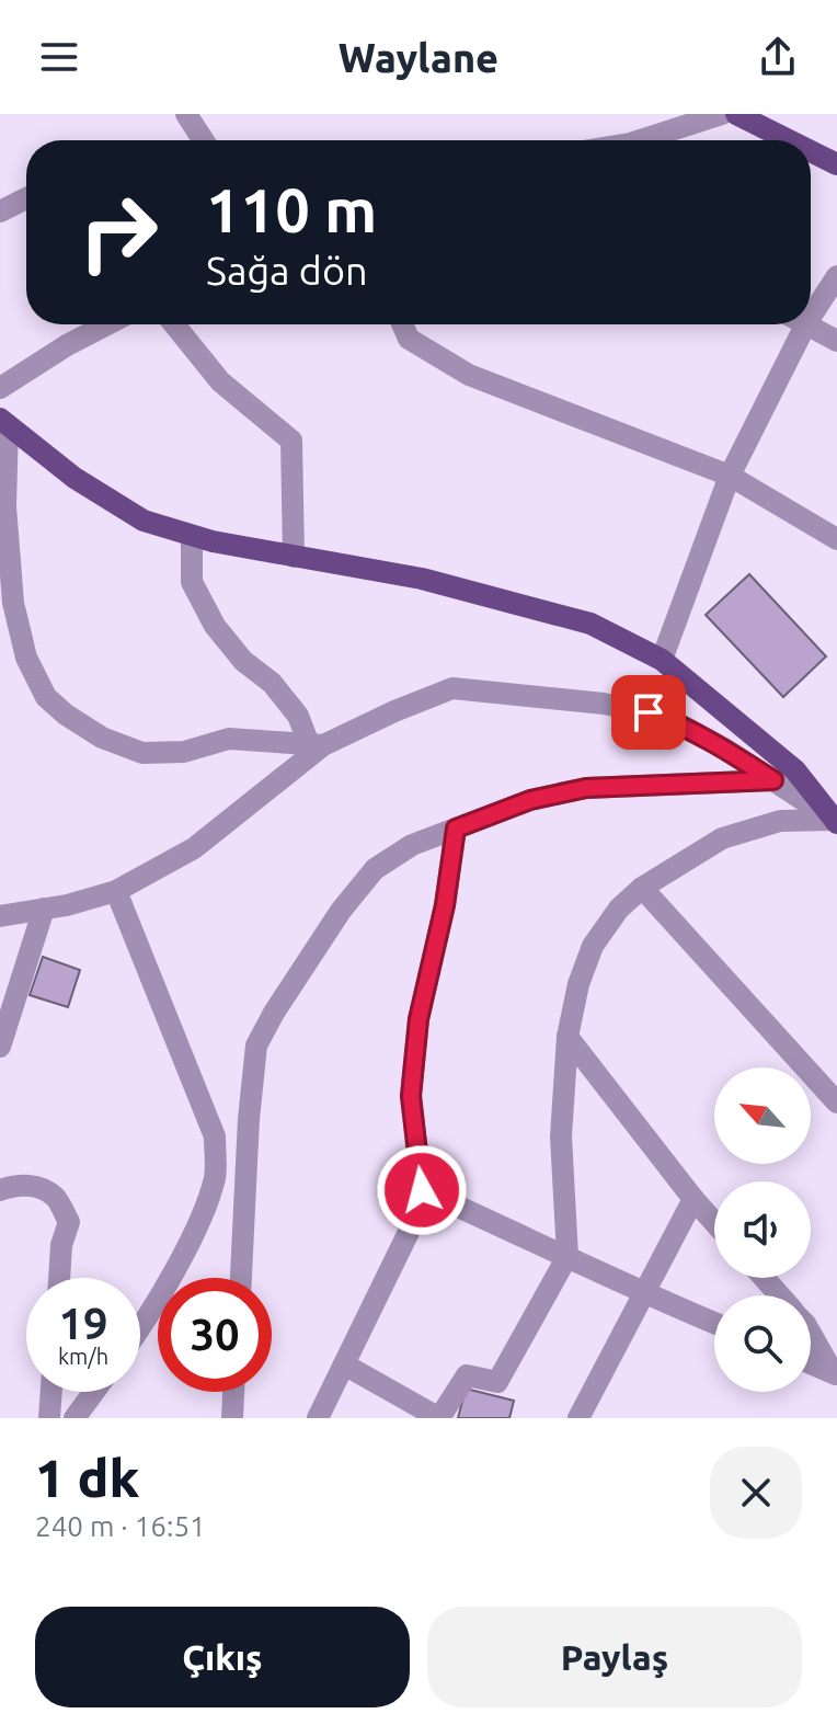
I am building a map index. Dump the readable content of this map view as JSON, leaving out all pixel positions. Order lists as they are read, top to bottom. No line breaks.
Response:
{"north":"top left","page":{"header":"Waylane","turn":["110 m","Sağa dön"],"speed":"19 km/h","limit":"30","heading":["1 dk","240 m · 16:51"],"buttons":["Çıkış","Paylaş"]}}
